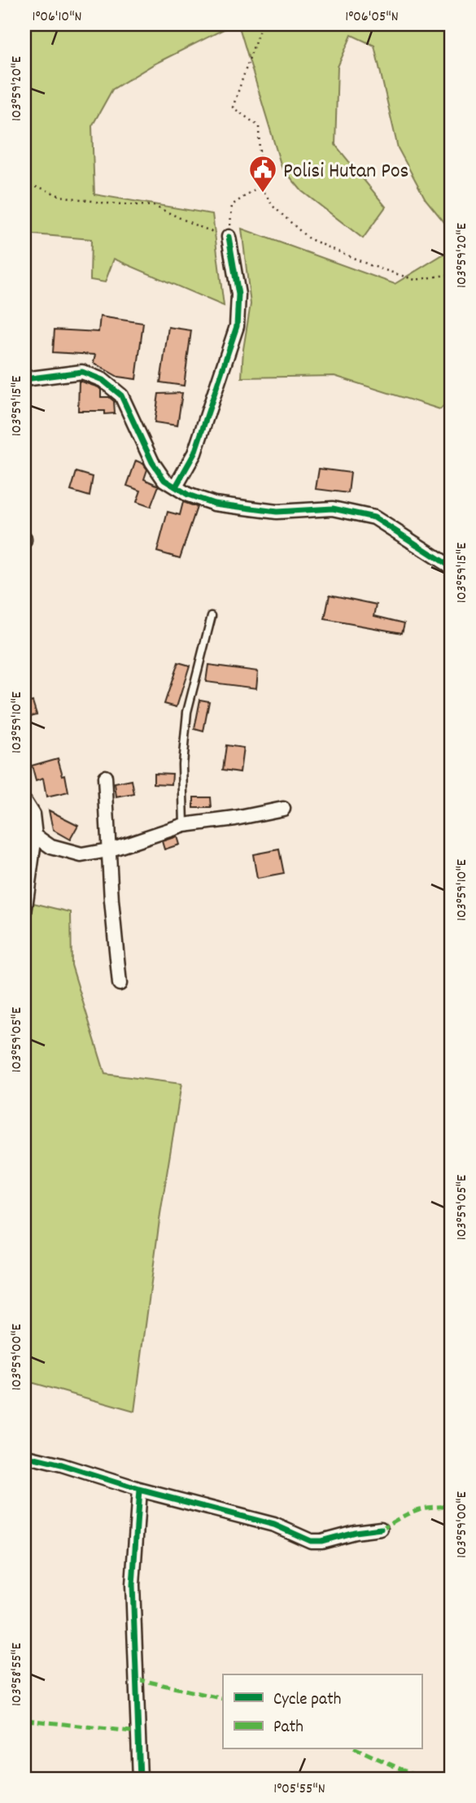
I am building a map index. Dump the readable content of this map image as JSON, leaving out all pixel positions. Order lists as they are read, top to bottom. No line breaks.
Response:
{"places":{"public building":["Polisi Hutan Pos"]},"legend":["Cycle path","Path"],"coordinates":["1°06'10\"N","1°06'05\"N","103°59'20\"E","103°59'15\"E","103°59'10\"E","103°59'05\"E","103°59'00\"E","103°58'55\"E","1°05'55\"N"]}
